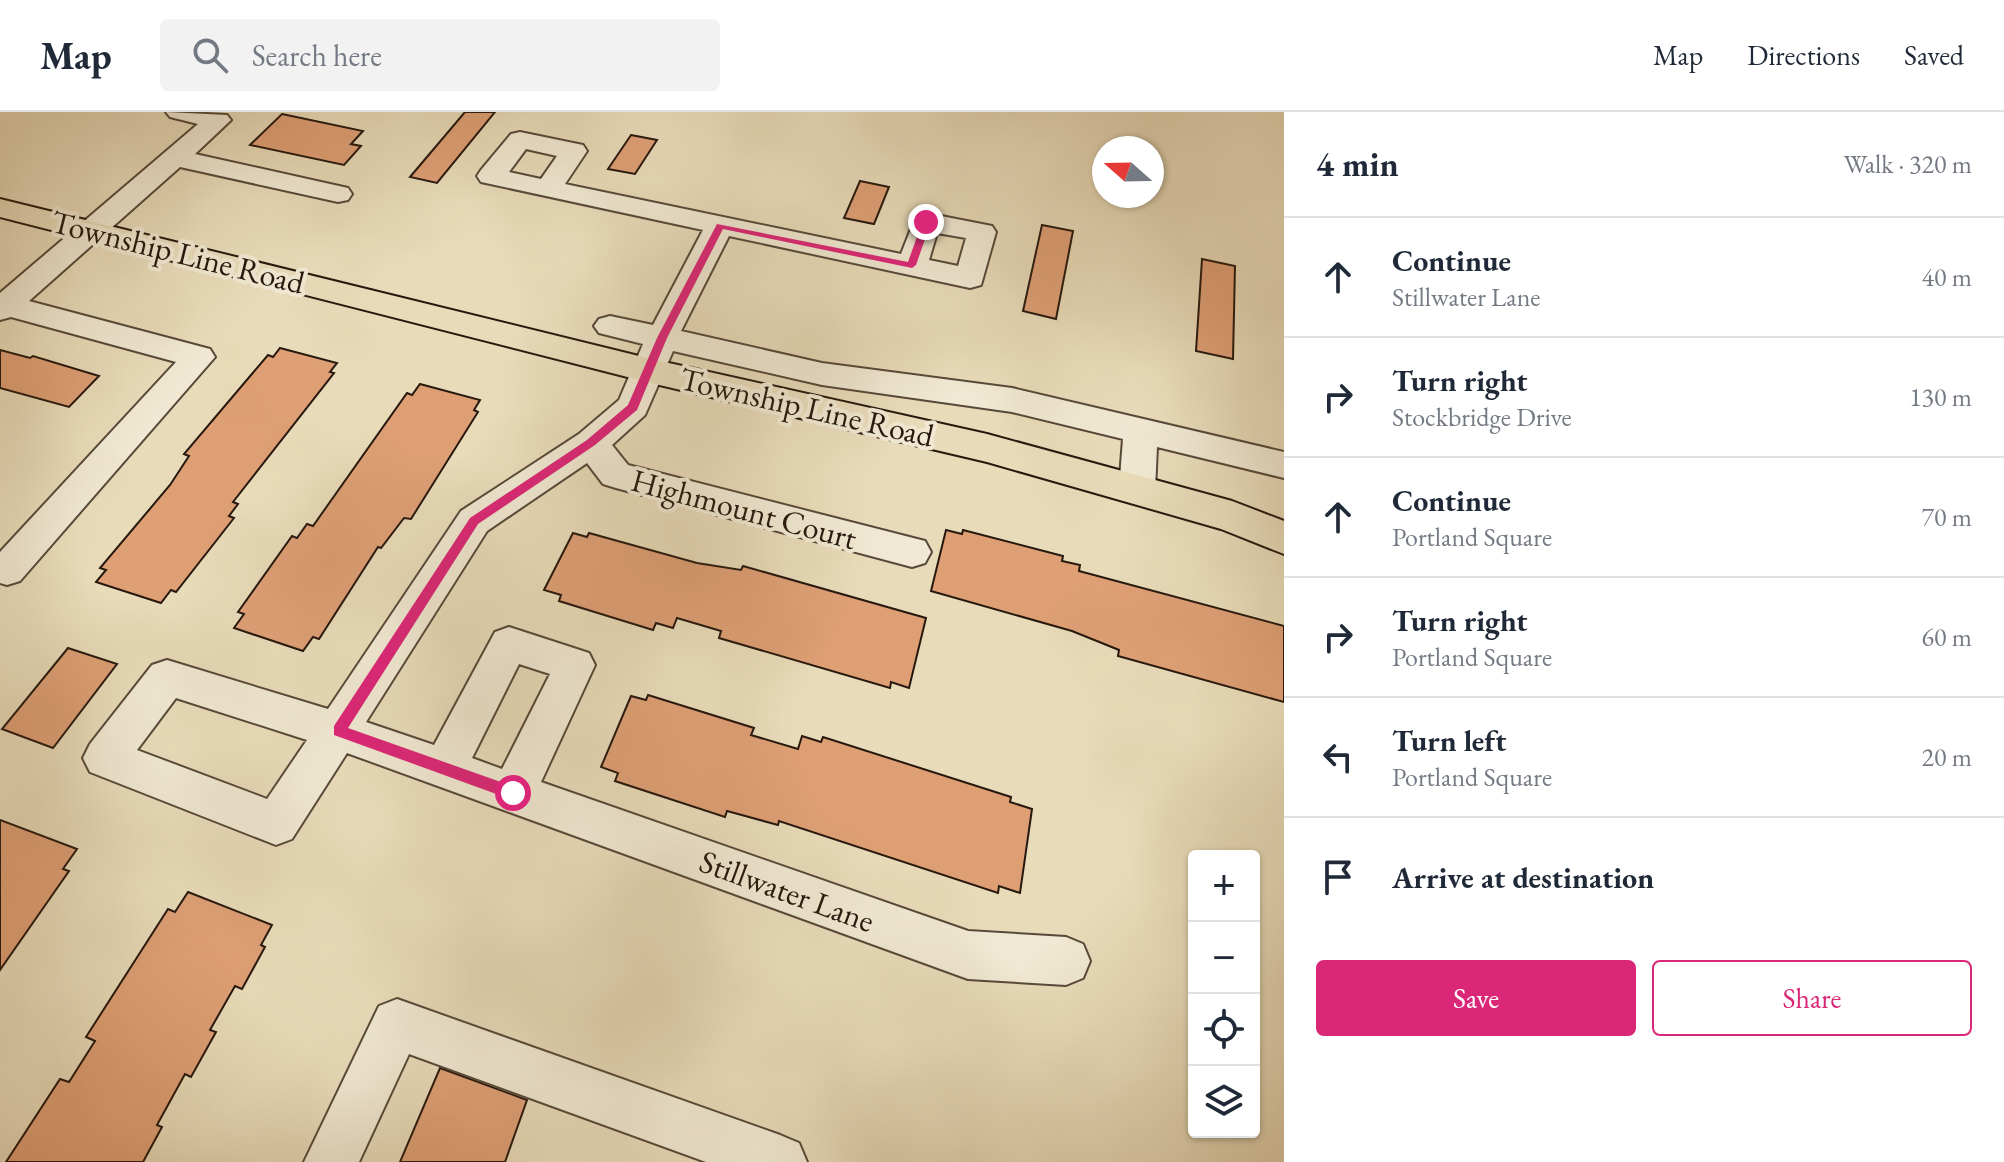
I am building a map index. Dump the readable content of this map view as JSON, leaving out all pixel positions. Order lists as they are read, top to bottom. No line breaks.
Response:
{"streets":{"main road":["Township Line Road"],"street":["Highmount Court","Stillwater Lane"]},"north":"left","page":{"header":"Map","search":"Search here","nav":["Map","Directions","Saved"],"heading":["4 min","Walk · 320 m"],"list":[["Continue","Stillwater Lane","40 m"],["Turn right","Stockbridge Drive","130 m"],["Continue","Portland Square","70 m"],["Turn right","Portland Square","60 m"],["Turn left","Portland Square","20 m"],"Arrive at destination"],"map_buttons":["+","−"],"buttons":["Save","Share"]}}
